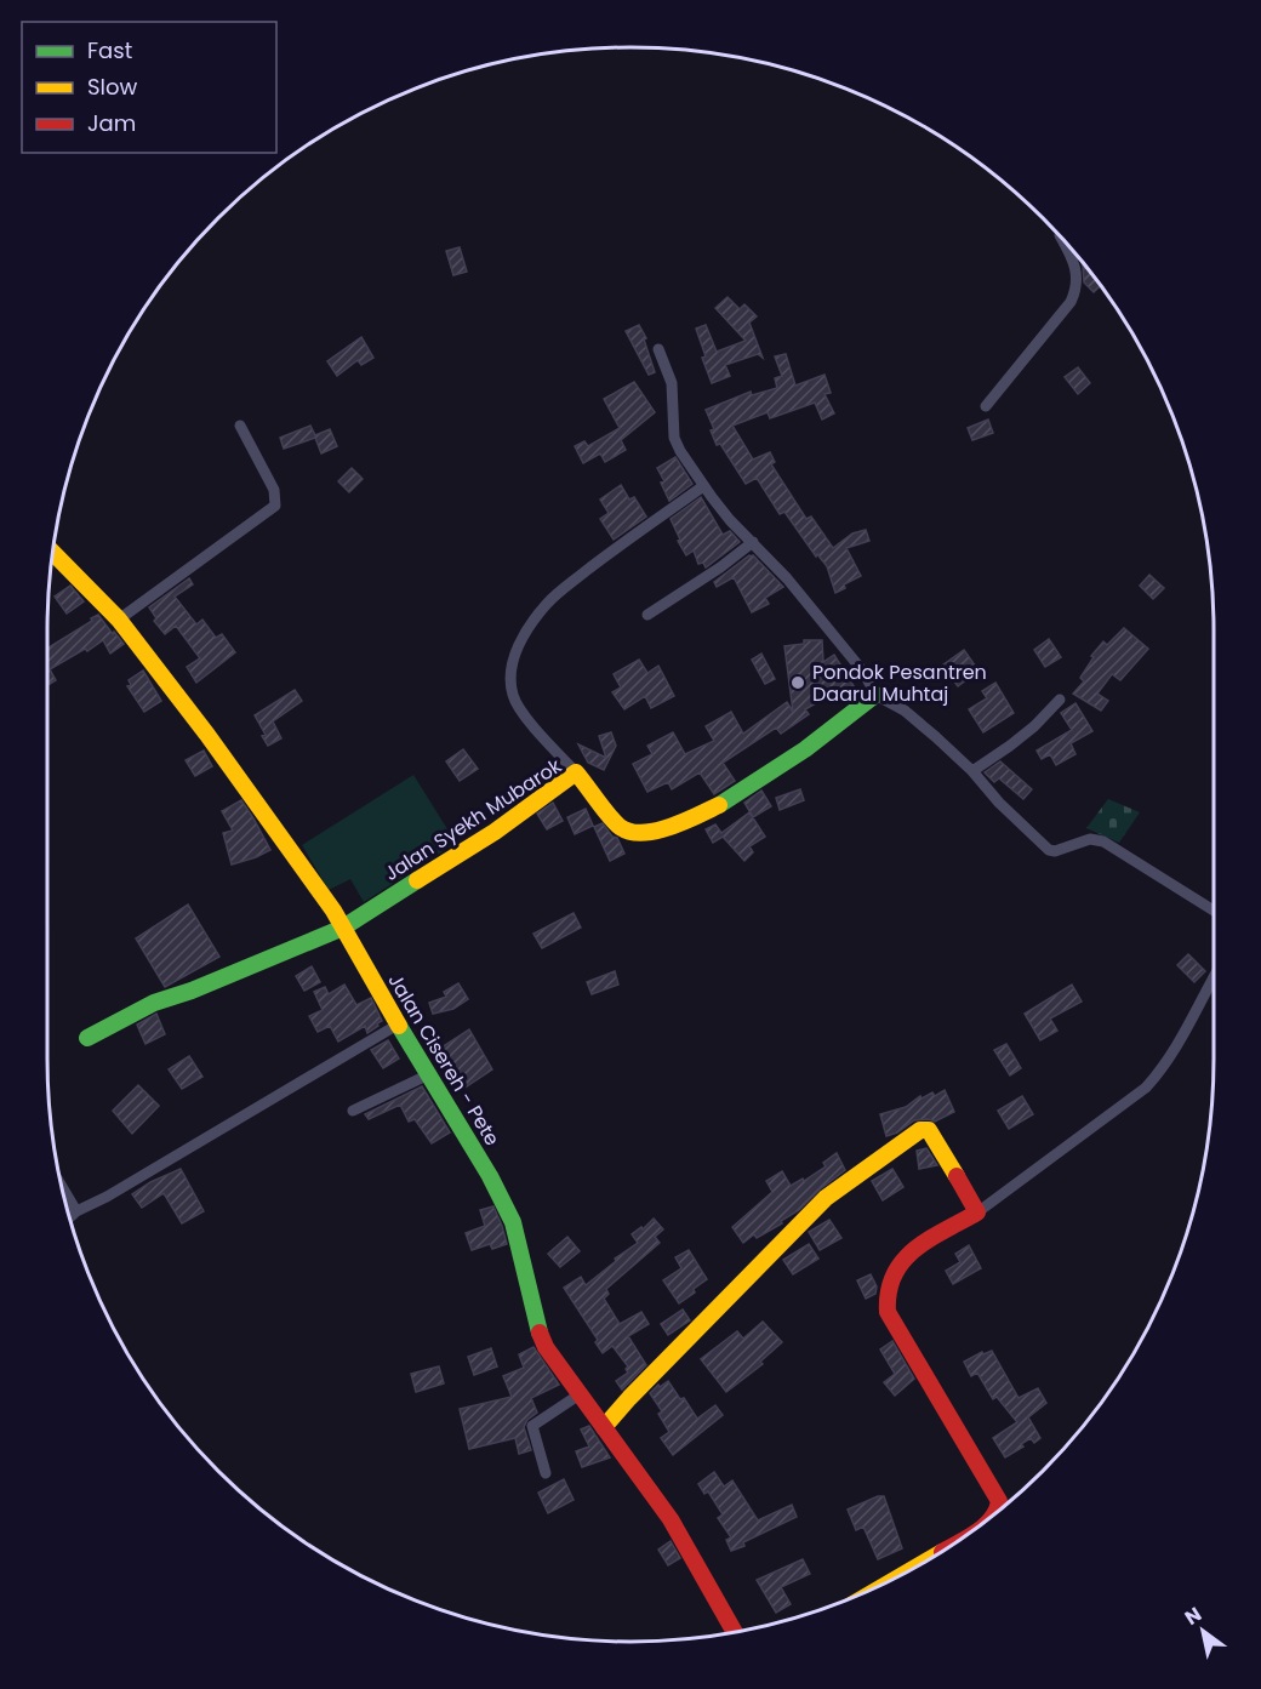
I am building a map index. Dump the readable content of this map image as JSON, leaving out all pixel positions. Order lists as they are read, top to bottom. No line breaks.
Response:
{"streets":{"street":["Jalan Syekh Mubarok","Jalan Cisereh - Pete"]},"crossings":[["Jalan Syekh Mubarok","Jalan Cisereh - Pete"]],"places":["Pondok Pesantren Daarul Muhtaj"],"legend":["Fast","Slow","Jam"],"north":"top left"}
